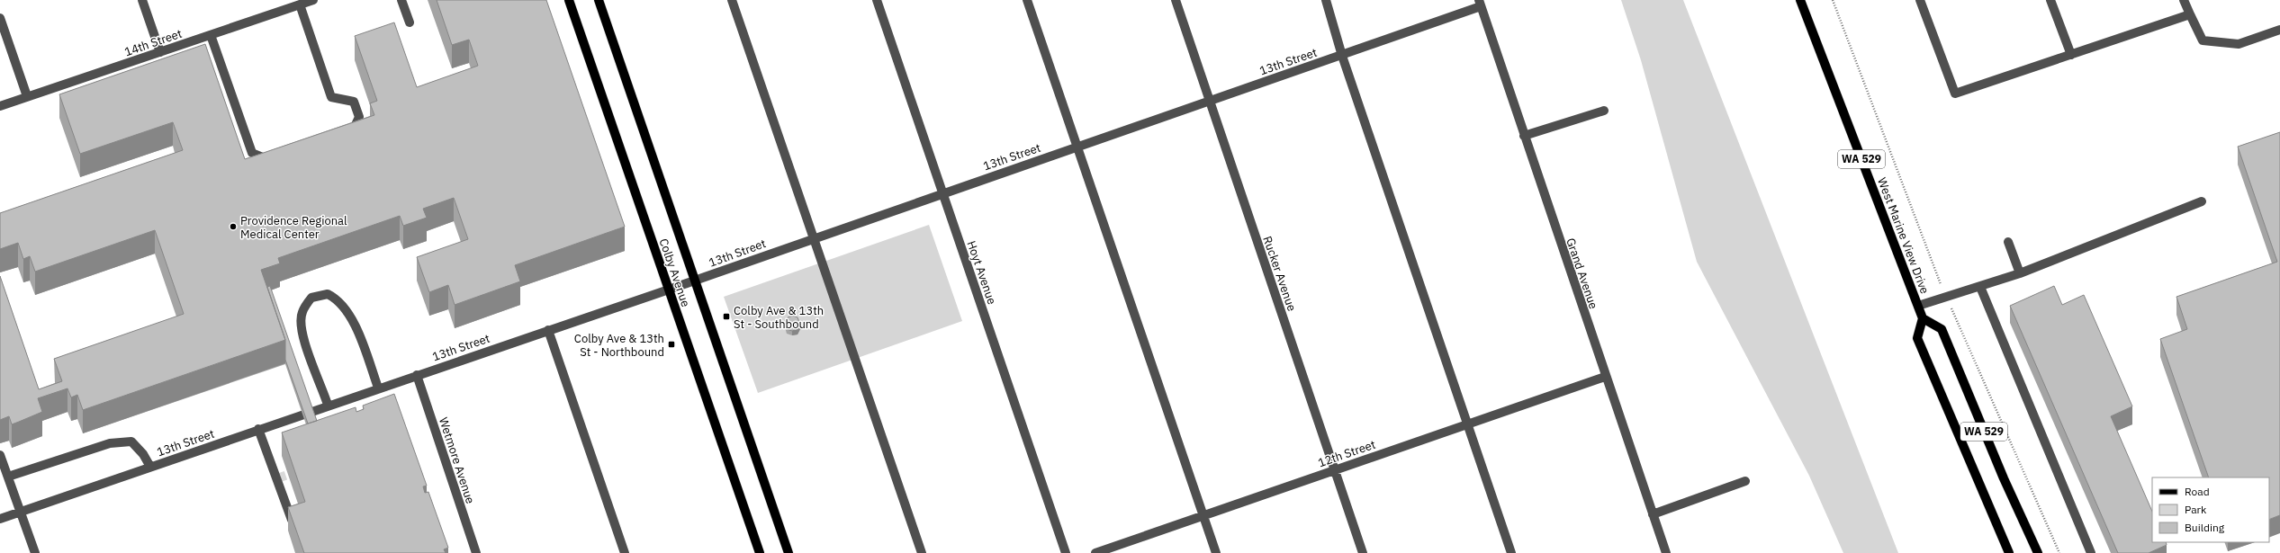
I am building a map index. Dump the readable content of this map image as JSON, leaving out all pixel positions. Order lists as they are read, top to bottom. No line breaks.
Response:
{"streets":{"main road":["WA 529","West Marine View Drive","Colby Avenue"],"street":["14th Street","13th Street","Hoyt Avenue","Rucker Avenue","Grand Avenue","12th Street","Wetmore Avenue"]},"crossings":[["13th Street","Colby Avenue"],["13th Street","Hoyt Avenue"],["13th Street","Rucker Avenue"],["13th Street","Grand Avenue"],["13th Street","Wetmore Avenue"],["WA 529","West Marine View Drive"],["Rucker Avenue","12th Street"],["Grand Avenue","12th Street"]],"places":{"other":["Providence Regional Medical Center"],"transit":["Colby Ave & 13th St - Southbound","Colby Ave & 13th St - Northbound"]},"legend":["Road","Park","Building"]}
